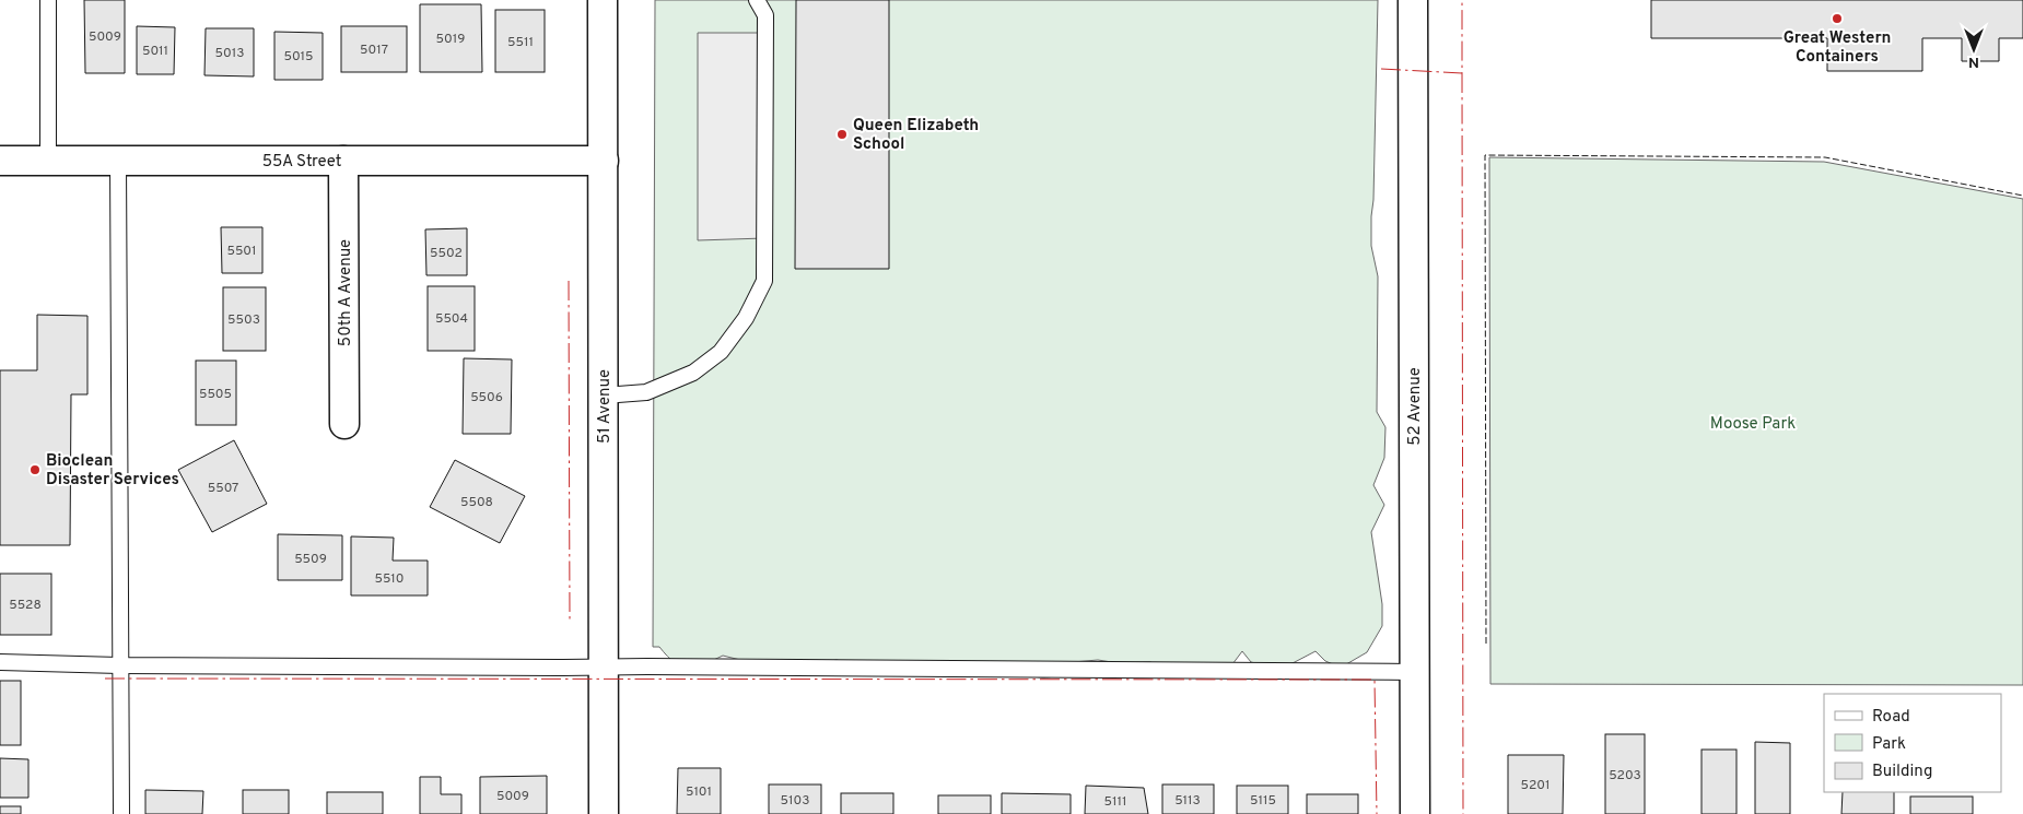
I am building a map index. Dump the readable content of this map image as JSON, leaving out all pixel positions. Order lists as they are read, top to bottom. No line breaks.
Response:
{"streets":{"street":["55A Street","50th A Avenue","51 Avenue","52 Avenue"]},"crossings":[["55A Street","50th A Avenue"],["55A Street","51 Avenue"]],"parks":["Moose Park"],"places":["Great Western Containers","Queen Elizabeth School","Bioclean Disaster Services"],"house_numbers":["5009","5019","5511","5017","5011","5013","5015","5501","5502","5504","5503","5505","5506","5507","5508","5509","5510","5528","5203","5201","5101","5009","5103","5113","5115","5111"],"legend":["Road","Park","Building"],"north":"bottom"}
